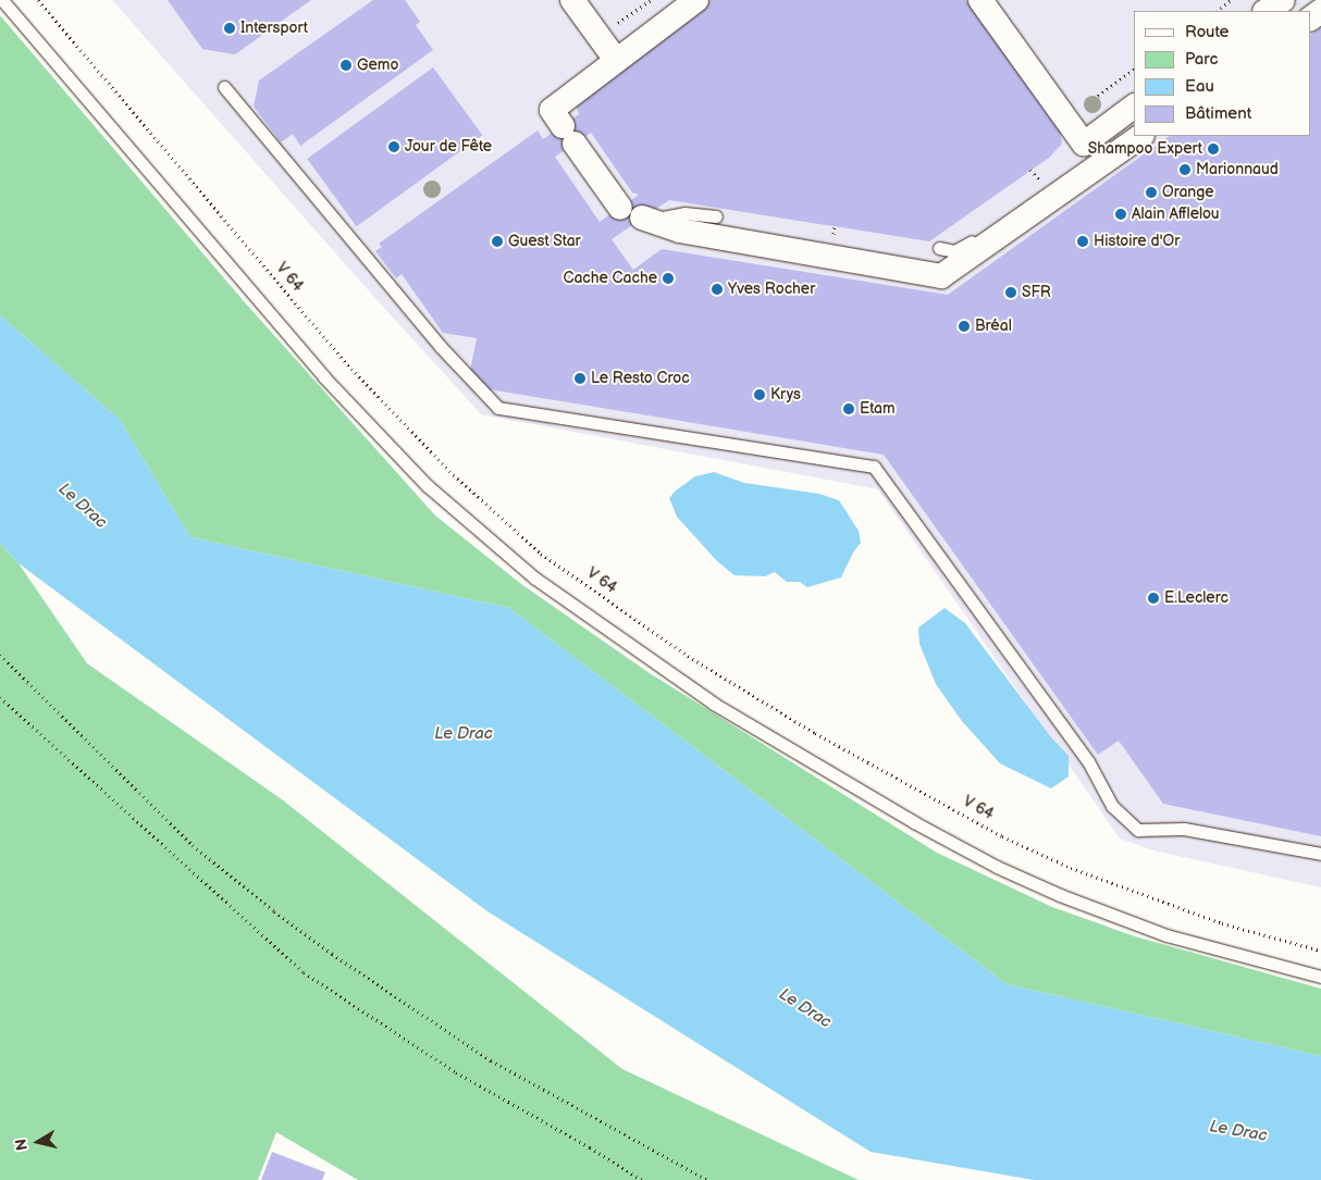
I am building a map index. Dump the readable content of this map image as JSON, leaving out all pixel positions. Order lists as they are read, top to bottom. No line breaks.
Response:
{"streets":{"path":["V 64"]},"water":["Le Drac"],"places":["Intersport","Gemo","Jour de Fête","Shampoo Expert","Marionnaud","Orange","Alain Afflelou","Guest Star","Histoire d'Or","Cache Cache","Yves Rocher","SFR","Bréal","Le Resto Croc","Krys","Etam","E.Leclerc"],"legend":["Route","Parc","Eau","Bâtiment"],"north":"left"}
